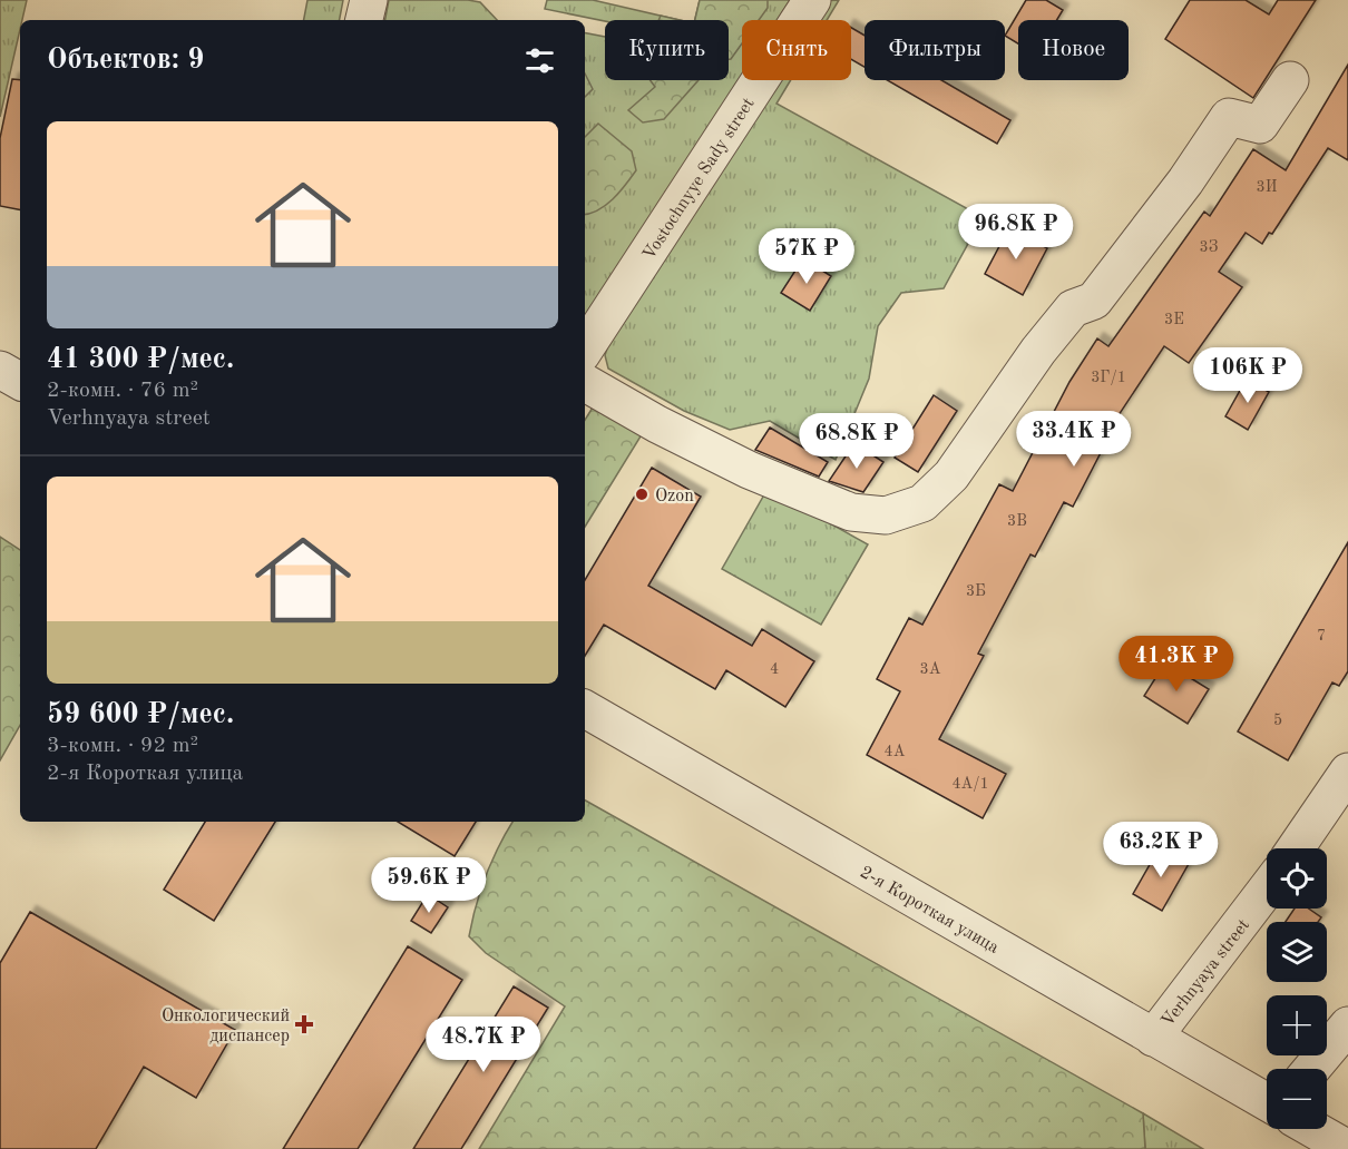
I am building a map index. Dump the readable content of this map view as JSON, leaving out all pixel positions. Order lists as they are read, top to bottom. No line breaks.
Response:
{"streets":{"street":["Vostochnyye Sady street","2-я Короткая улица","Verhnyaya street"]},"crossings":[["2-я Короткая улица","Verhnyaya street"]],"places":{"other":["Ozon"],"health":["Онкологический диспансер"]},"house_numbers":["3И","3З","3Е","3Г/1","3В","3Б","7","4","3А","5","4А","4А/1"],"page":{"chip":["Купить","Снять","Фильтры","Новое"],"heading":"Объектов: 9","list":[{"name":"41 300 ₽/мес.","note":"2-комн. · 76 m² · Verhnyaya street"},{"name":"59 600 ₽/мес.","note":"3-комн. · 92 m² · 2-я Короткая улица"}],"price":["96.8K ₽","57K ₽","106K ₽","33.4K ₽","68.8K ₽","41.3K ₽","63.2K ₽","59.6K ₽","48.7K ₽"],"map_buttons":["+","−"]}}
